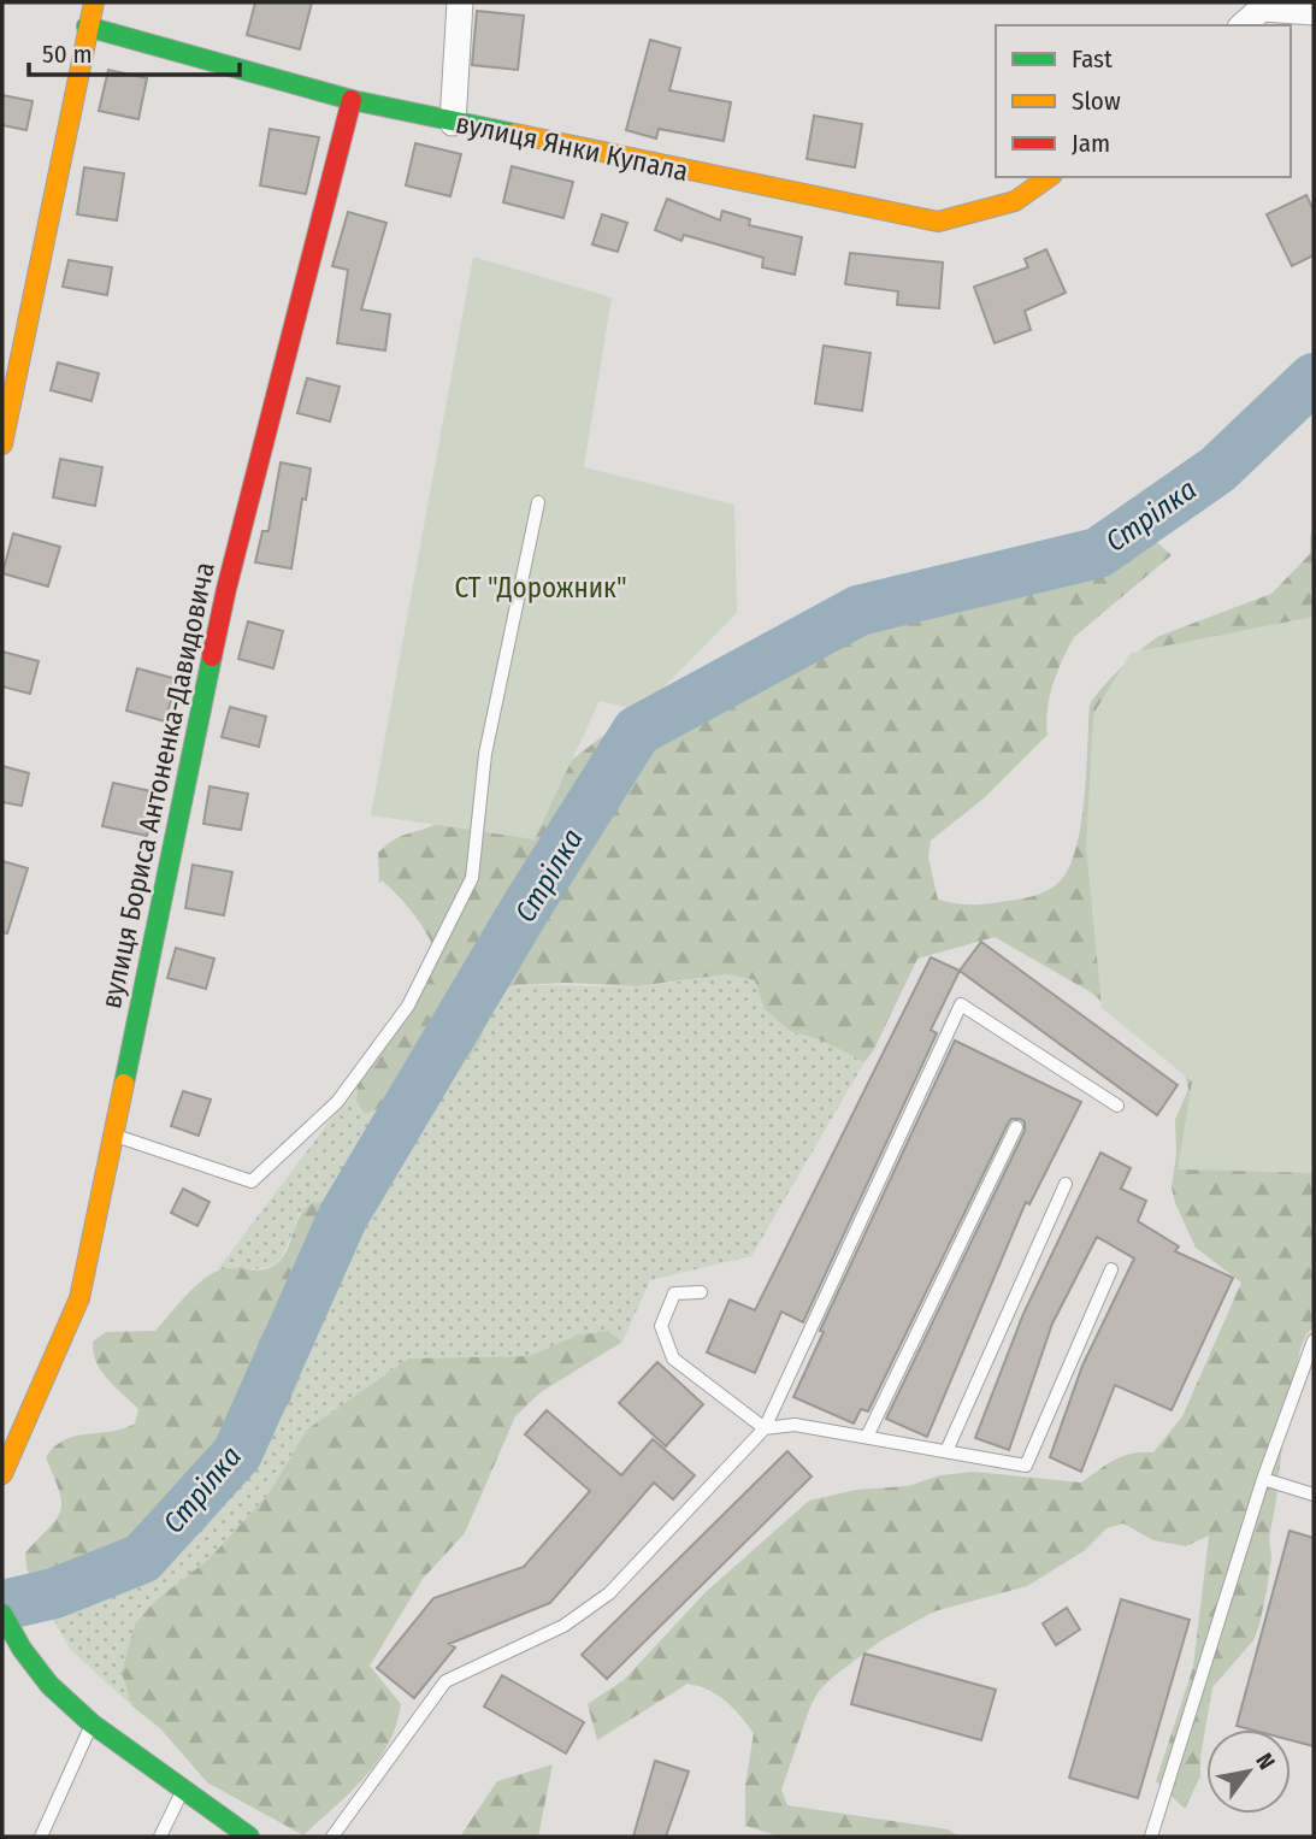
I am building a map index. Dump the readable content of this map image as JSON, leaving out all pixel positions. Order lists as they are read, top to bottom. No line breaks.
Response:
{"streets":{"street":["вулиця Янки Купала","вулиця Бориса Антоненка-Давидовича"]},"crossings":[["вулиця Янки Купала","вулиця Бориса Антоненка-Давидовича"]],"water":["Стрілка"],"parks":["СТ \"Дорожник\""],"legend":["Fast","Slow","Jam"],"scale_bar":"50 m","north":"top right"}
